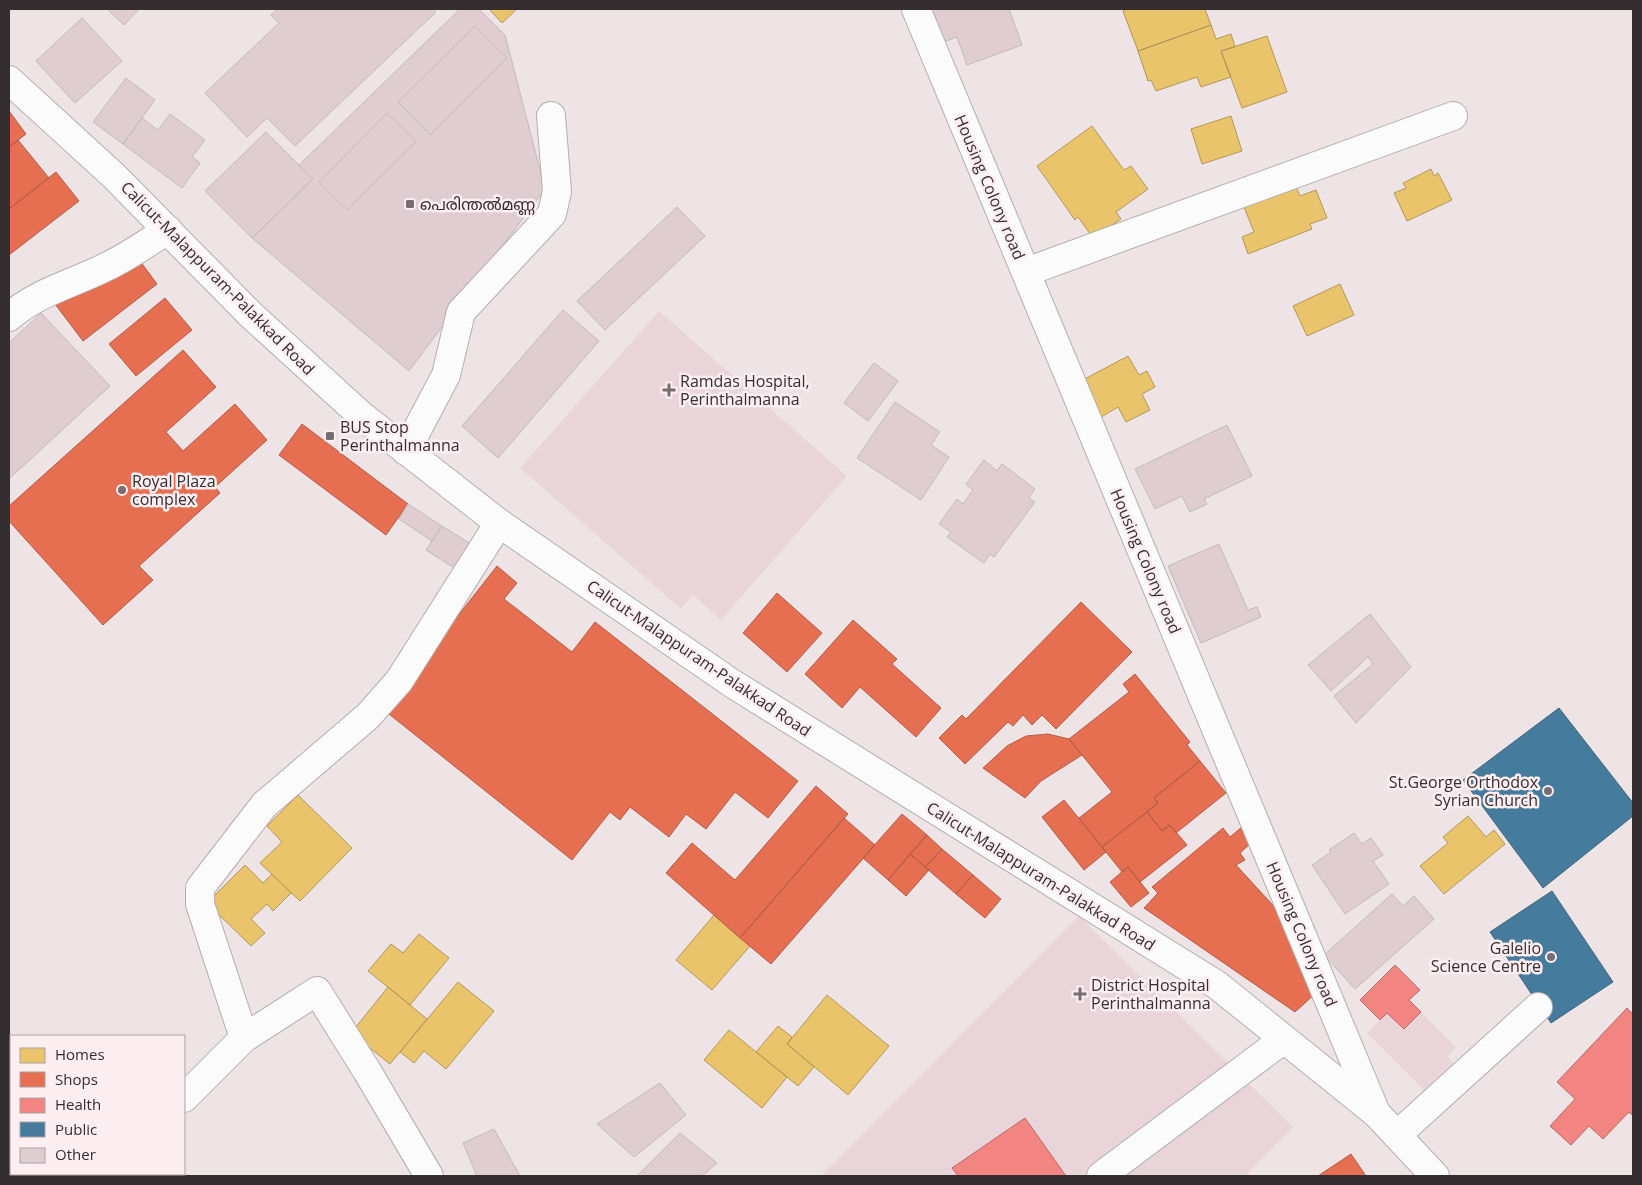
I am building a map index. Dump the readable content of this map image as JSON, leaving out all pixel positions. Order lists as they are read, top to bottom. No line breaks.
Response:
{"streets":{"main road":["Housing Colony road","Calicut-Malappuram-Palakkad Road"]},"crossings":[["Housing Colony road","Calicut-Malappuram-Palakkad Road"]],"places":{"transit":["പെരിന്തൽമണ്ണ","BUS Stop Perinthalmanna"],"health":["Ramdas Hospital, Perinthalmanna","District Hospital Perinthalmanna"],"other":["Royal Plaza complex","St.George Orthodox Syrian Church","Galelio Science Centre"]},"legend":["Homes","Shops","Health","Public","Other"]}
